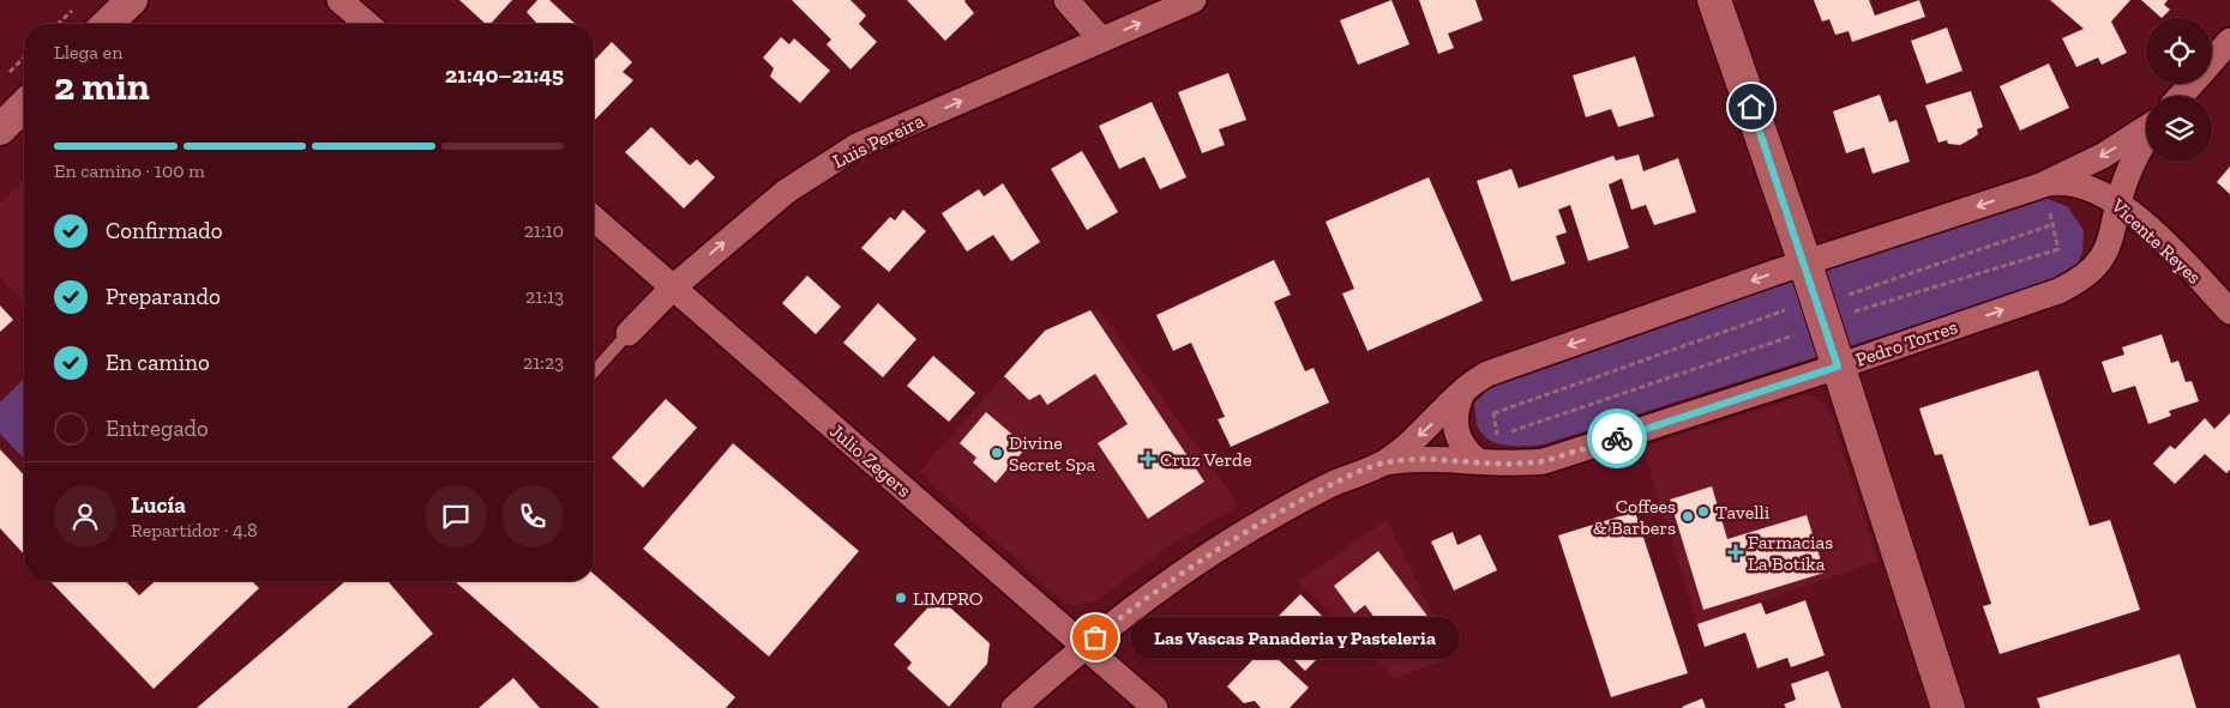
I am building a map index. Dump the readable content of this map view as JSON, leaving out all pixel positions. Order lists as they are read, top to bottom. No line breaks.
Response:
{"streets":{"street":["Luis Pereira","Vicente Reyes","Pedro Torres","Julio Zegers"]},"crossings":[["Luis Pereira","Julio Zegers"],["Vicente Reyes","Pedro Torres"],["Pedro Torres","Julio Zegers"]],"one_way":["Luis Pereira"],"places":{"other":["Divine Secret Spa","Tavelli","Coffees & Barbers","LIMPRO","Las Vascas Panaderia y Pasteleria"],"health":["Cruz Verde","Farmacias La Botika"]},"page":{"heading":["2 min","Llega en","21:40–21:45"],"panel":["Lucía","Repartidor · 4.8"],"bar":"En camino · 100 m","list":[["Confirmado","21:10"],["Preparando","21:13"],["En camino","21:23"],"Entregado"],"bubble":"Las Vascas Panaderia y Pasteleria"}}
